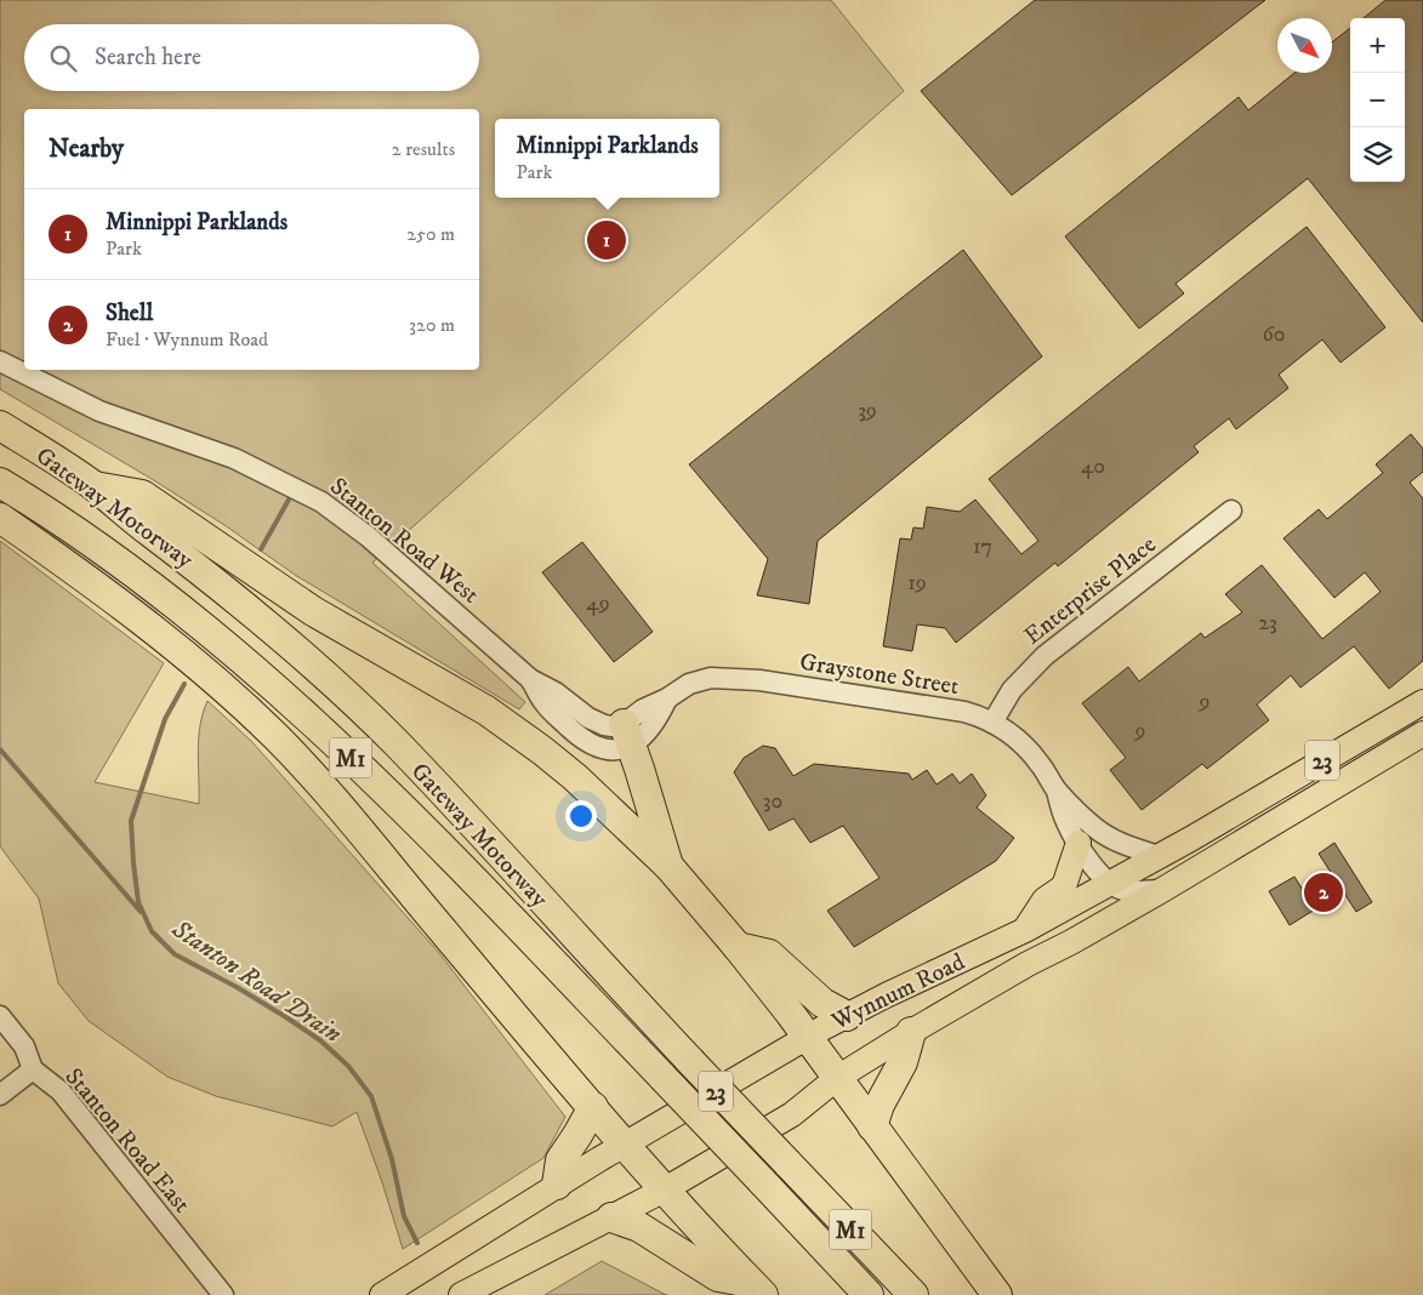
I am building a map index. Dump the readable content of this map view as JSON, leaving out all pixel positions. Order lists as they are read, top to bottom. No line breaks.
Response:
{"streets":{"highway":["Gateway Motorway","M1"],"main road":["23","Wynnum Road"],"street":["Stanton Road West","Enterprise Place","Graystone Street","Stanton Road East"]},"crossings":[["Stanton Road West","Graystone Street"],["Enterprise Place","Graystone Street"],["Graystone Street","Wynnum Road"]],"water":["Stanton Road Drain"],"house_numbers":["60","39","40","17","19","49","23","9","9","30"],"north":"bottom right","page":{"map_buttons":["+","−"],"search":"Search here","heading":["Nearby","2 results"],"popup":["Minnippi Parklands","Park"],"list":[{"mark":"1","name":"Minnippi Parklands","note":"Park","value":"250 m"},{"mark":"2","name":"Shell","note":"Fuel · Wynnum Road","value":"320 m"}],"pins":["1","2"]}}
